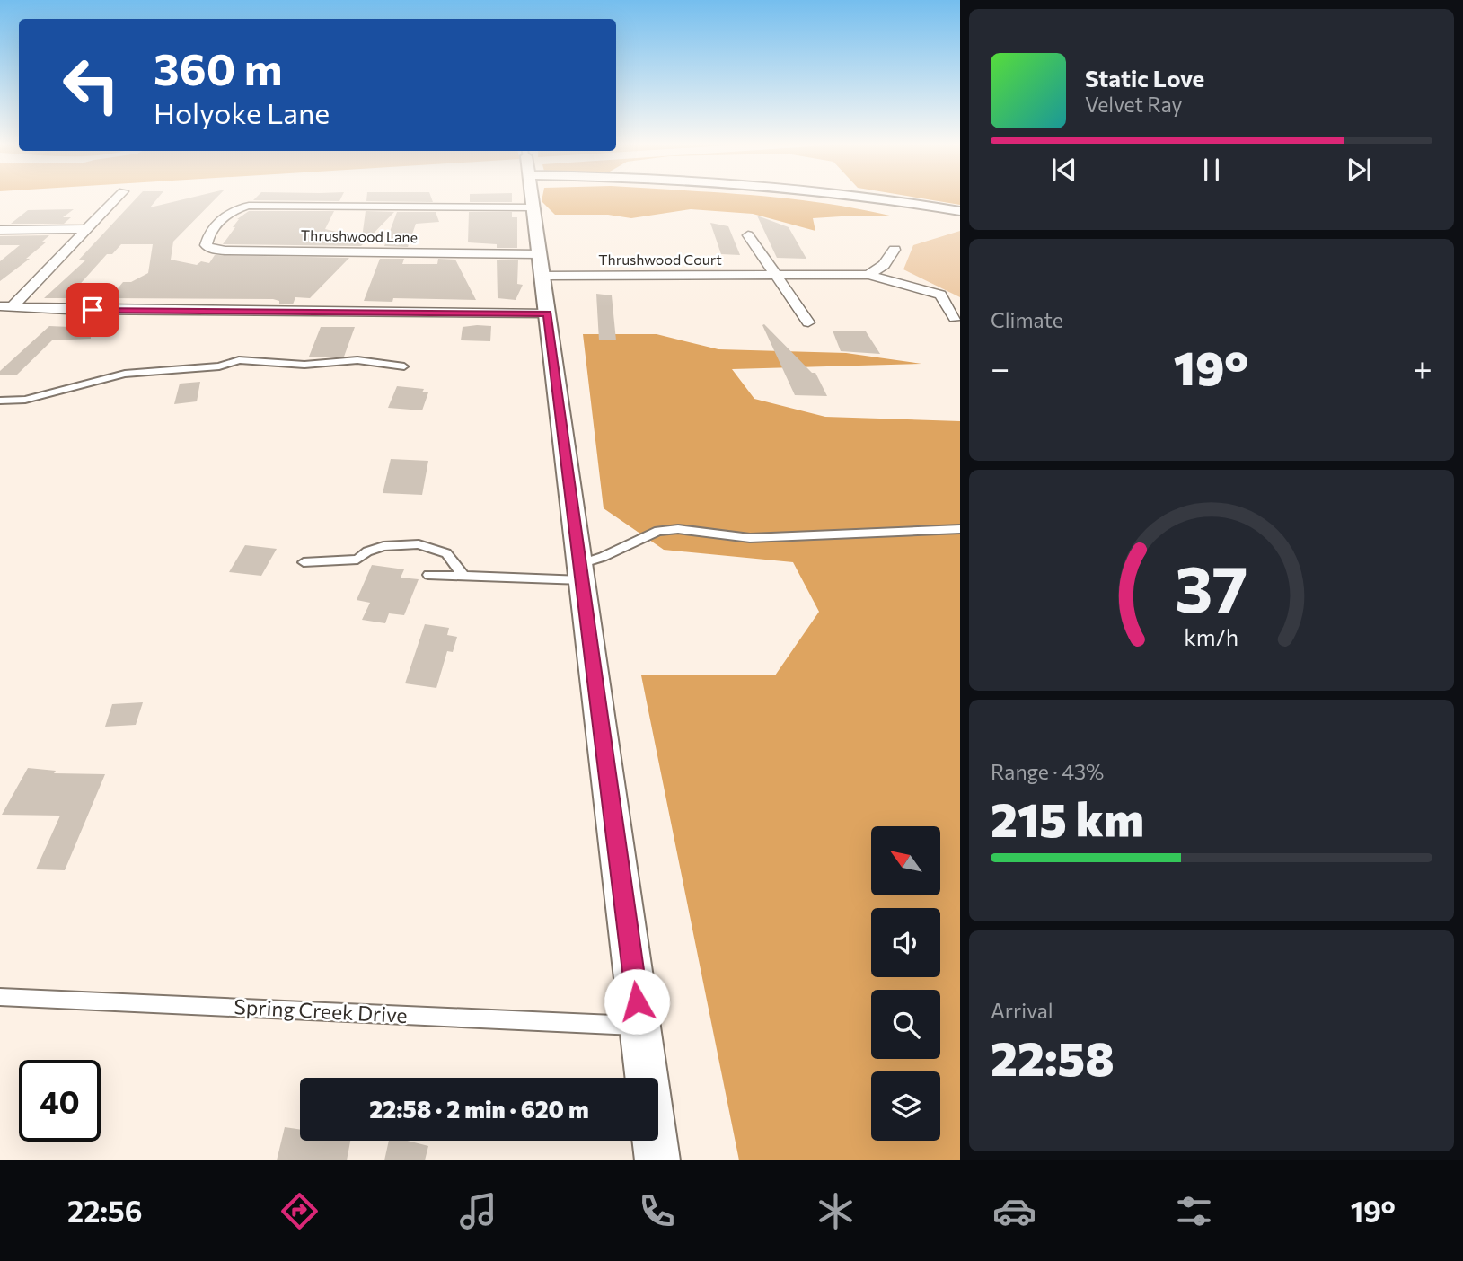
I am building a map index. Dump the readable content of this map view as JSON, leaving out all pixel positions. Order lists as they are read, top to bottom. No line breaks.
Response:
{"streets":{"street":["Thrushwood Lane","Thrushwood Court"],"lane":["Spring Creek Drive"]},"crossings":[["Thrushwood Lane","Thrushwood Court"]],"north":"top left","page":{"turn":["360 m","Holyoke Lane"],"song":["Static Love","Velvet Ray"],"tile":["Climate",["Range · 43%","215 km"],["Arrival","22:58"]],"heat":["−","19°","+"],"limit":"40","trip":"22:58 · 2 min · 620 m","tabs":["22:56","19°"],"gauge":["37","km/h"]}}
